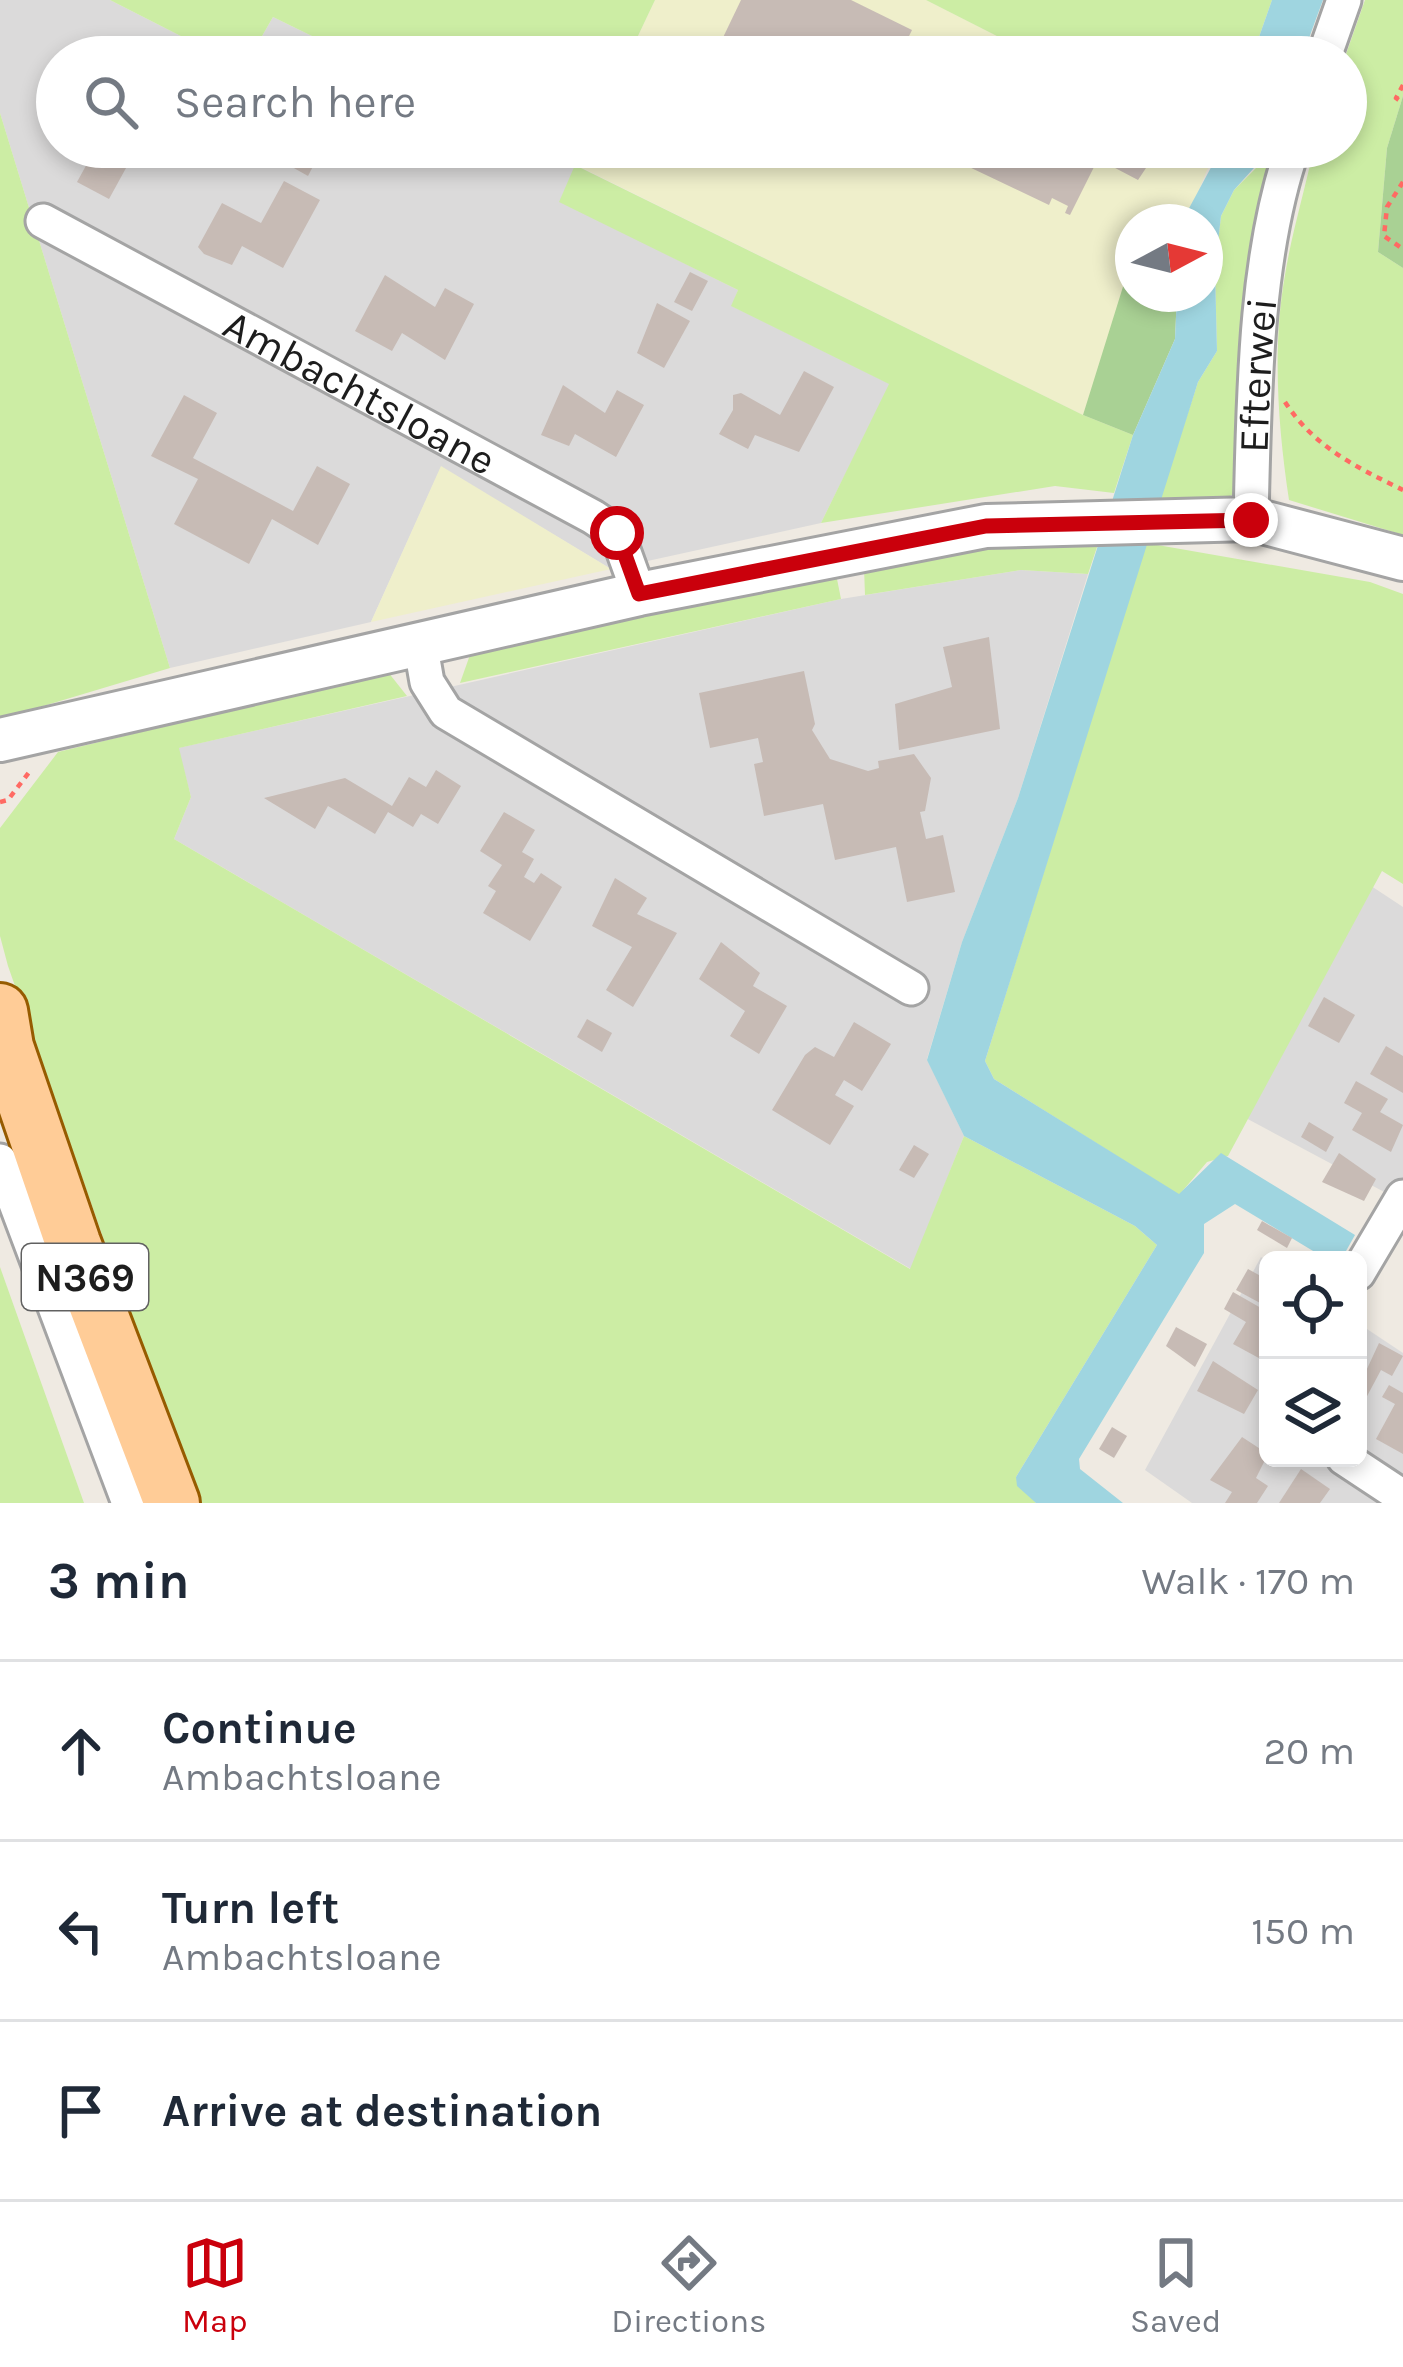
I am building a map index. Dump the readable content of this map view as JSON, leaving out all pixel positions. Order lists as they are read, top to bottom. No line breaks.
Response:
{"streets":{"main road":["N369"],"street":["Efterwei","Ambachtsloane"]},"north":"right","page":{"search":"Search here","heading":["3 min","Walk · 170 m"],"list":[["Continue","Ambachtsloane","20 m"],["Turn left","Ambachtsloane","150 m"],"Arrive at destination"],"nav":["Map","Directions","Saved"]}}
